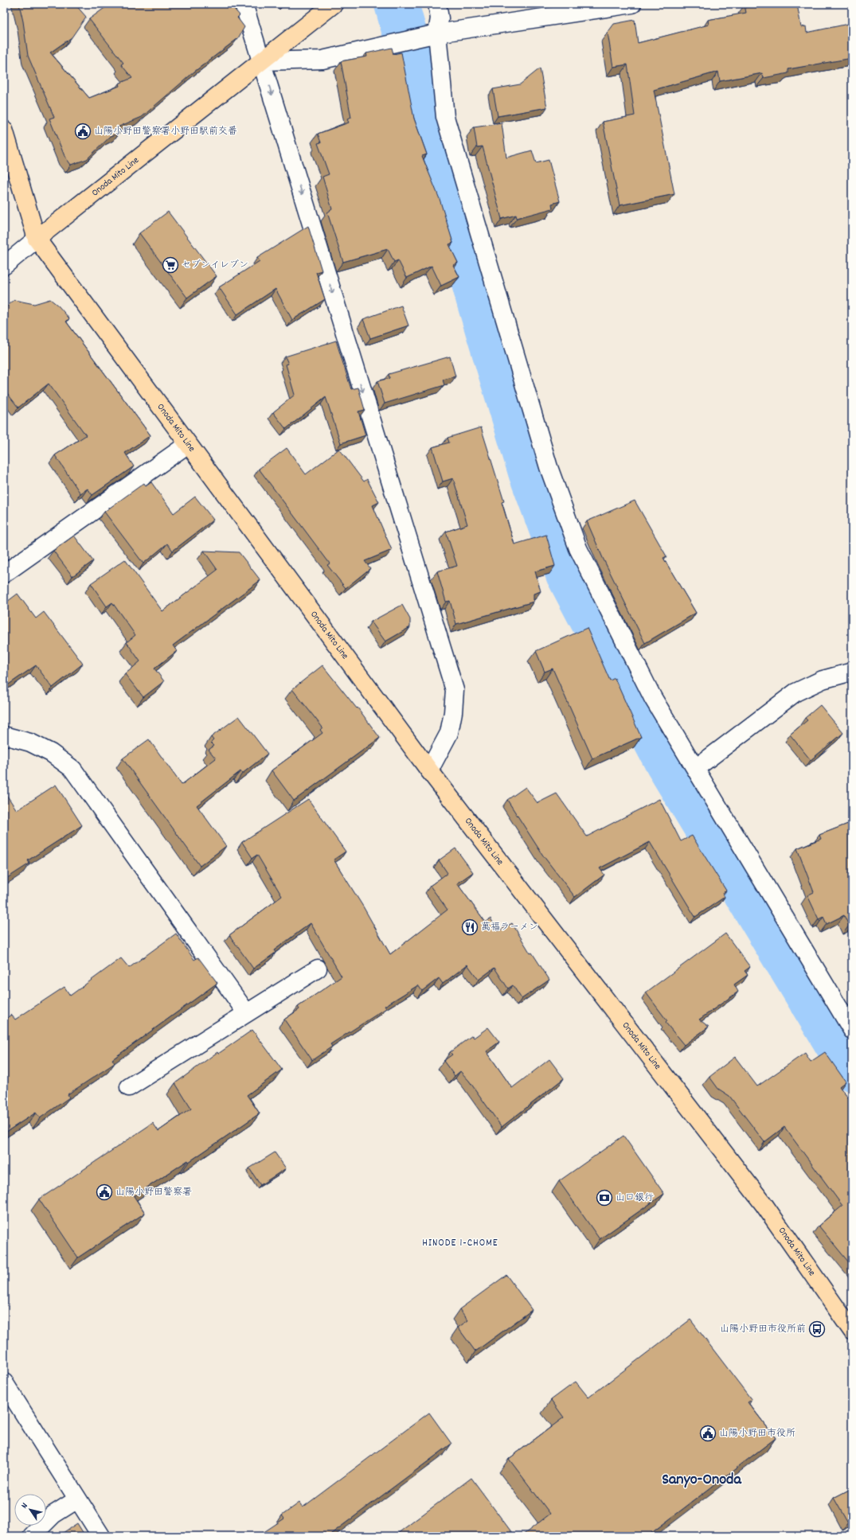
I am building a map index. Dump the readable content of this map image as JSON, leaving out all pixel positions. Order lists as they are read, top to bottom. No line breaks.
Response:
{"streets":{"main road":["Onoda Mito Line"]},"districts":["HINODE 1-CHOME","Sanyo-Onoda"],"places":{"public building":["山陽小野田警察署小野田駅前交番","山陽小野田警察署","山陽小野田市役所"],"supermarket":["セブンイレブン"],"restaurant":["萬福ラーメン"],"bank":["山口銀行"],"bus stop":["山陽小野田市役所前"]},"north":"top left"}
